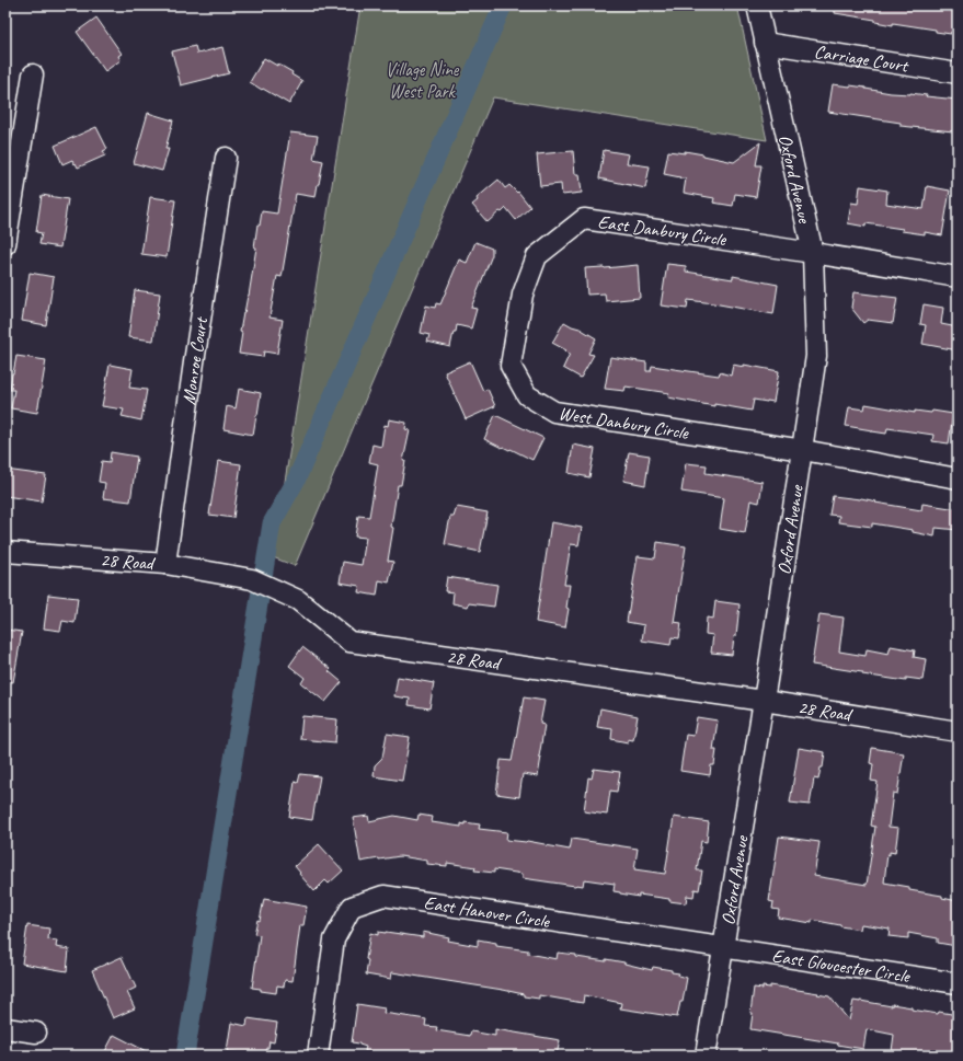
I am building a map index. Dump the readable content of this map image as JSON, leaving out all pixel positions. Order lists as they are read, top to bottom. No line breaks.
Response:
{"streets":{"street":["Carriage Court","Oxford Avenue","East Danbury Circle","Monroe Court","West Danbury Circle","28 Road","East Hanover Circle","East Gloucester Circle"]},"crossings":[["Carriage Court","Oxford Avenue"],["Oxford Avenue","East Danbury Circle"],["Oxford Avenue","West Danbury Circle"],["Oxford Avenue","28 Road"],["Oxford Avenue","East Hanover Circle"],["Oxford Avenue","East Gloucester Circle"],["East Danbury Circle","West Danbury Circle"],["Monroe Court","28 Road"],["East Hanover Circle","East Gloucester Circle"]],"parks":["Village Nine West Park"]}
